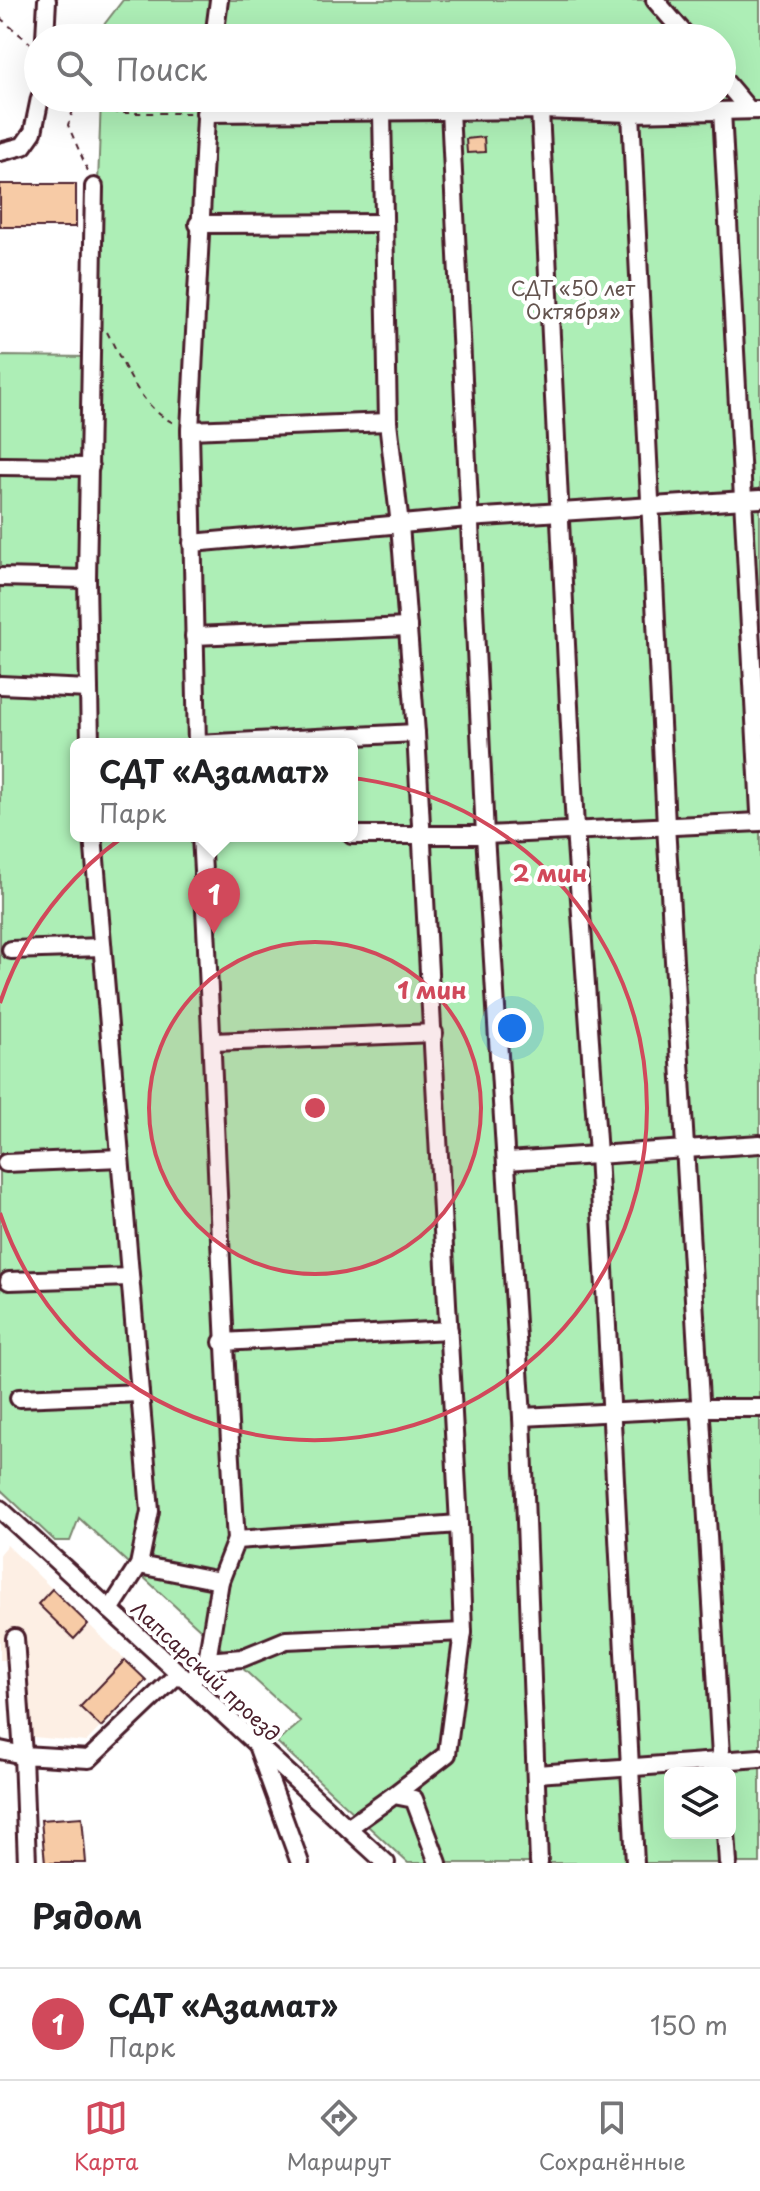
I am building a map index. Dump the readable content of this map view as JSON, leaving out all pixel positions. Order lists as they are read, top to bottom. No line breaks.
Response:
{"streets":{"street":["Лапсарский проезд"]},"parks":["СДТ «50 лет Октября»"],"page":{"search":"Поиск","popup":["СДТ «Азамат»","Парк"],"pins":"1","heading":"Рядом","list":[{"mark":"1","name":"СДТ «Азамат»","note":"Парк","value":"150 m"}],"nav":["Карта","Маршрут","Сохранённые"]},"rings":["2 мин","1 мин"]}
